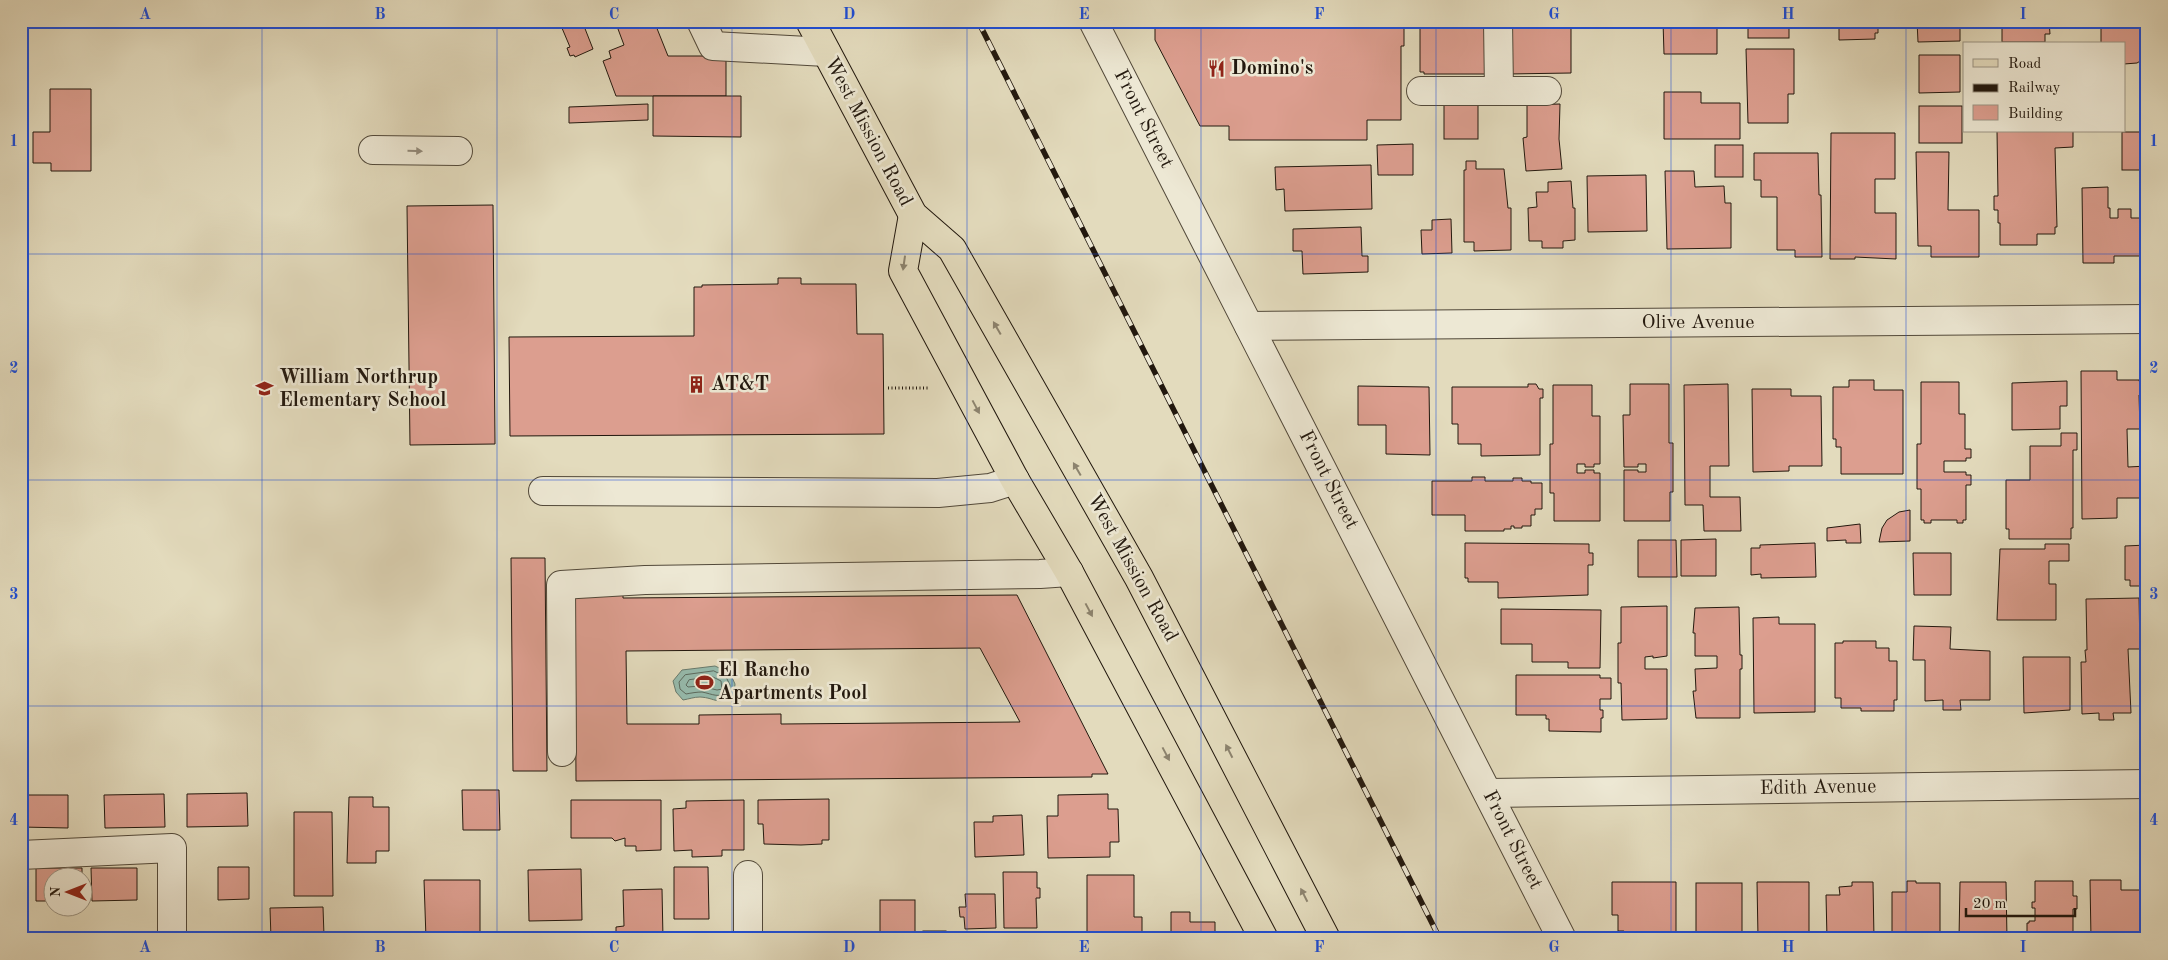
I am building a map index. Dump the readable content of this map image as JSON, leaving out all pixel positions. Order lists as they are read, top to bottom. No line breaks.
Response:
{"streets":{"main road":["West Mission Road"],"street":["Front Street","Olive Avenue","Edith Avenue"]},"crossings":[["Front Street","Olive Avenue"],["Front Street","Edith Avenue"]],"places":{"restaurant":["Domino's"],"building":["AT&T"],"school or university":["William Northrup Elementary School"],"sports":["El Rancho Apartments Pool"]},"legend":["Road","Railway","Building"],"scale_bar":"20 m","north":"left","grid":{"columns":["A","B","C","D","E","F","G","H","I"],"rows":["1","2","3","4"]}}
